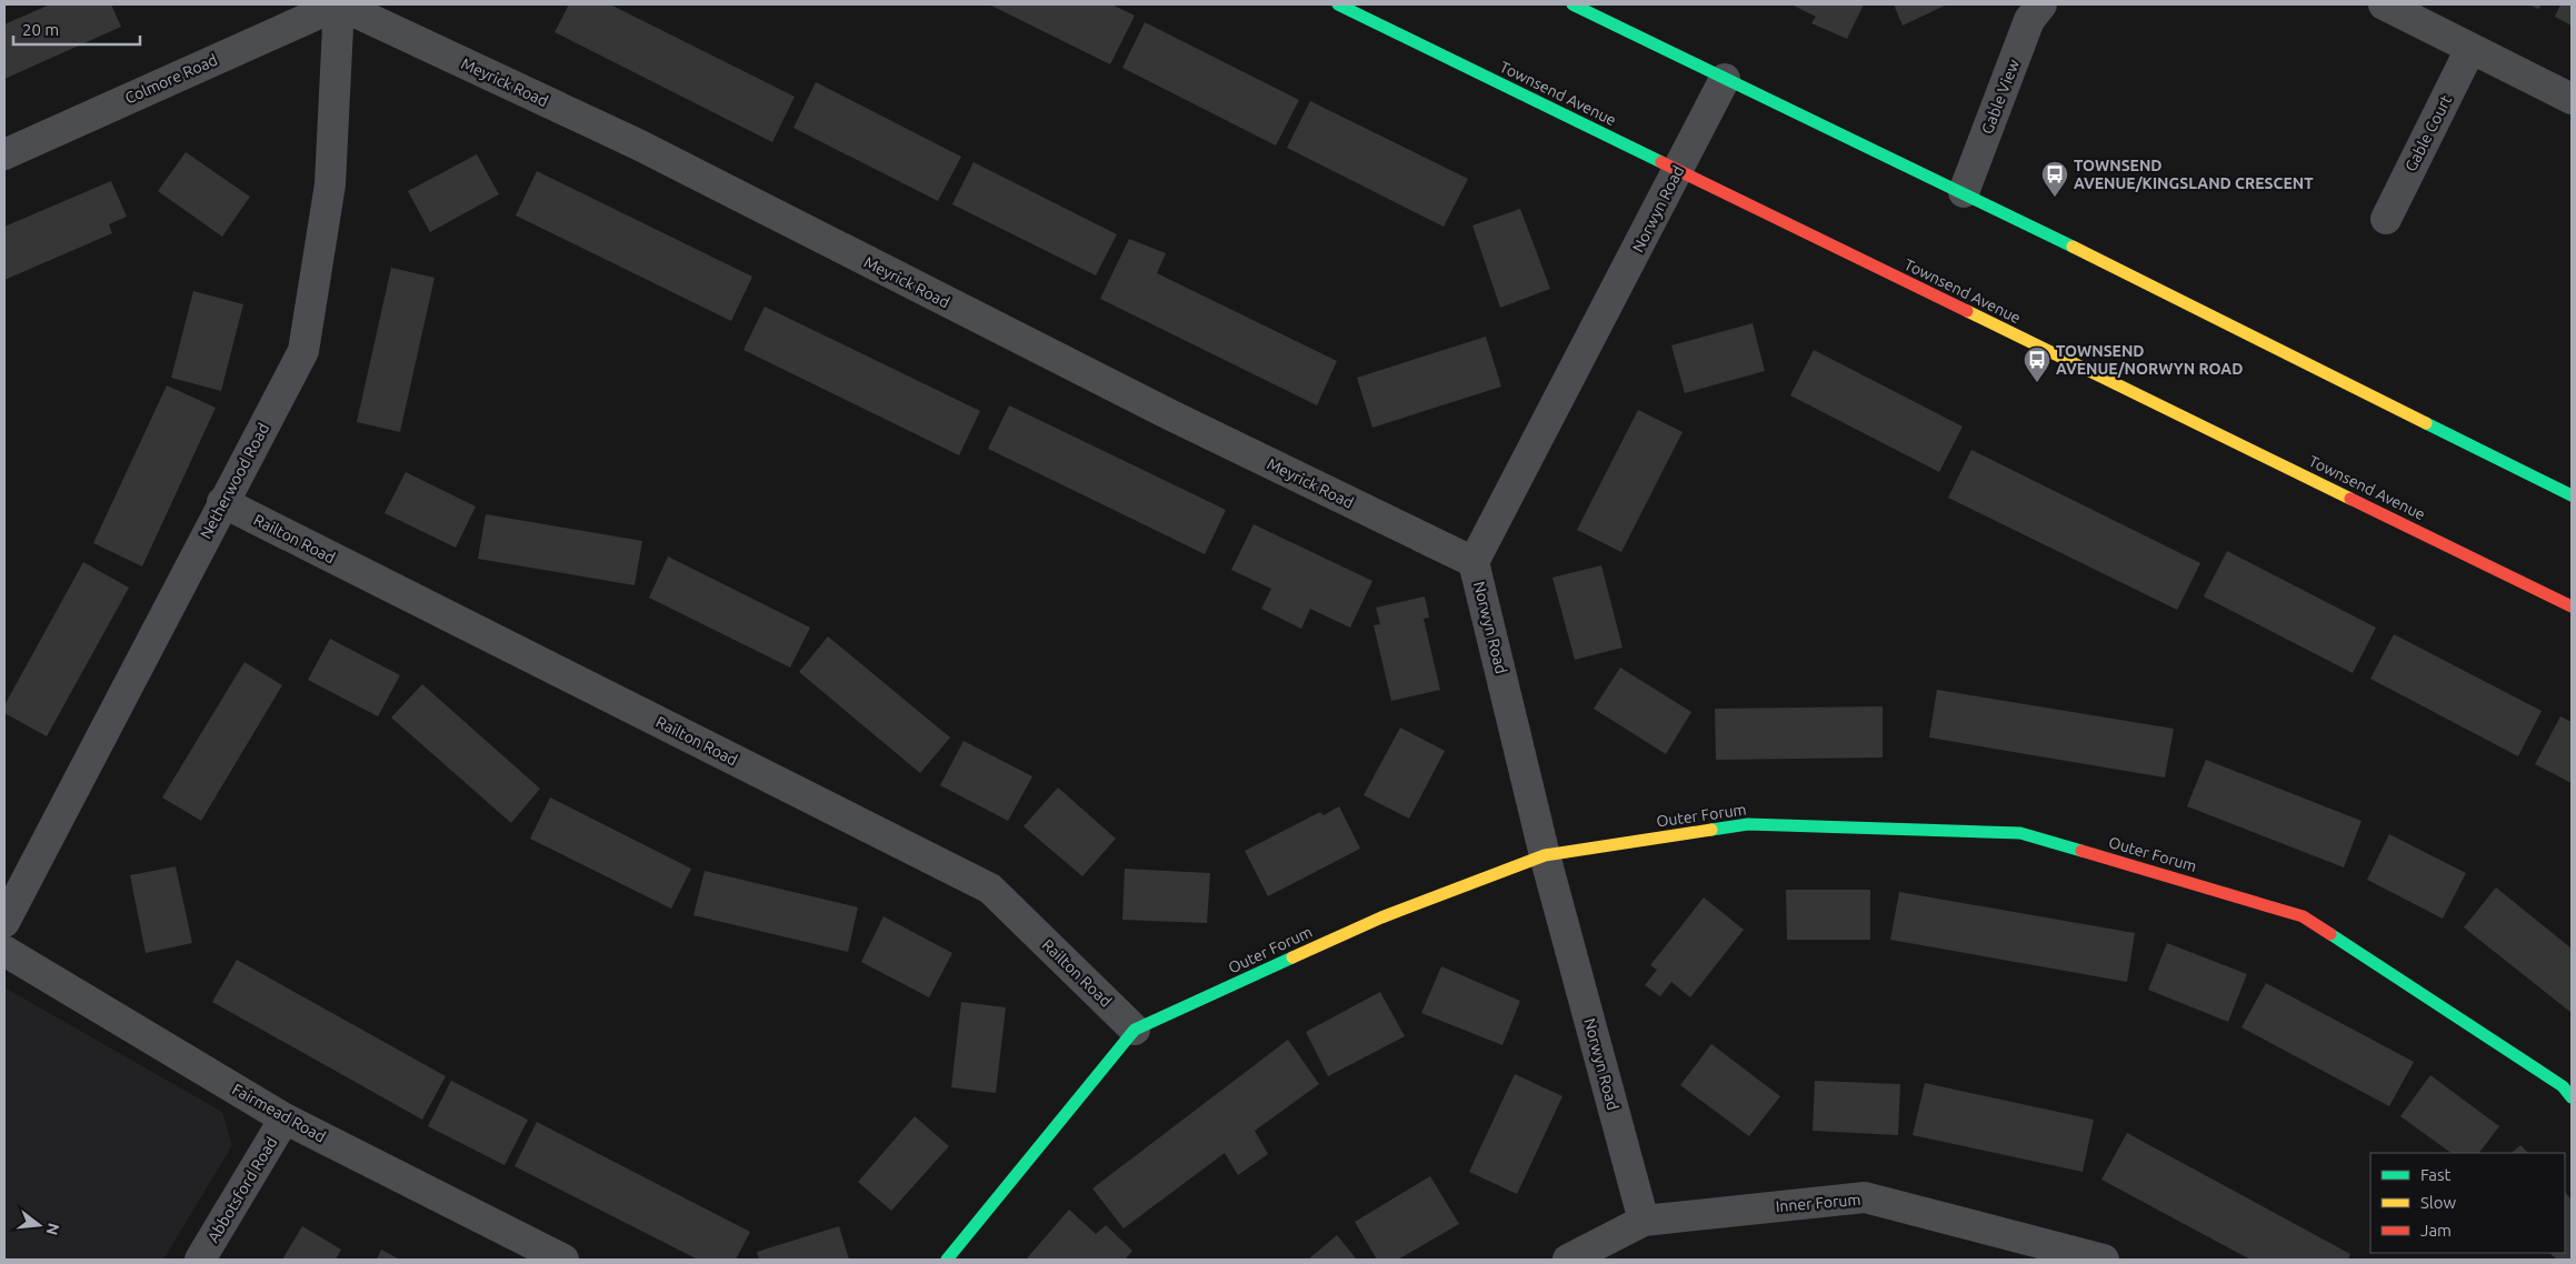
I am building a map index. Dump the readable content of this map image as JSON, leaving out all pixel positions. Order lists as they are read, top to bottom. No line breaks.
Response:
{"streets":{"main road":["Townsend Avenue","Outer Forum"],"street":["Colmore Road","Meyrick Road","Gable View","Gable Court","Norwyn Road","Netherwood Road","Railton Road","Fairmead Road","Abbotsford Road","Inner Forum"]},"crossings":[["Colmore Road","Meyrick Road"],["Colmore Road","Netherwood Road"],["Meyrick Road","Norwyn Road"],["Meyrick Road","Netherwood Road"],["Townsend Avenue","Norwyn Road"],["Norwyn Road","Outer Forum"],["Norwyn Road","Inner Forum"],["Netherwood Road","Railton Road"],["Railton Road","Outer Forum"],["Fairmead Road","Abbotsford Road"]],"places":{"bus stop":["TOWNSEND AVENUE/KINGSLAND CRESCENT","TOWNSEND AVENUE/NORWYN ROAD"]},"legend":["Fast","Slow","Jam"],"scale_bar":"20 m","north":"right"}
